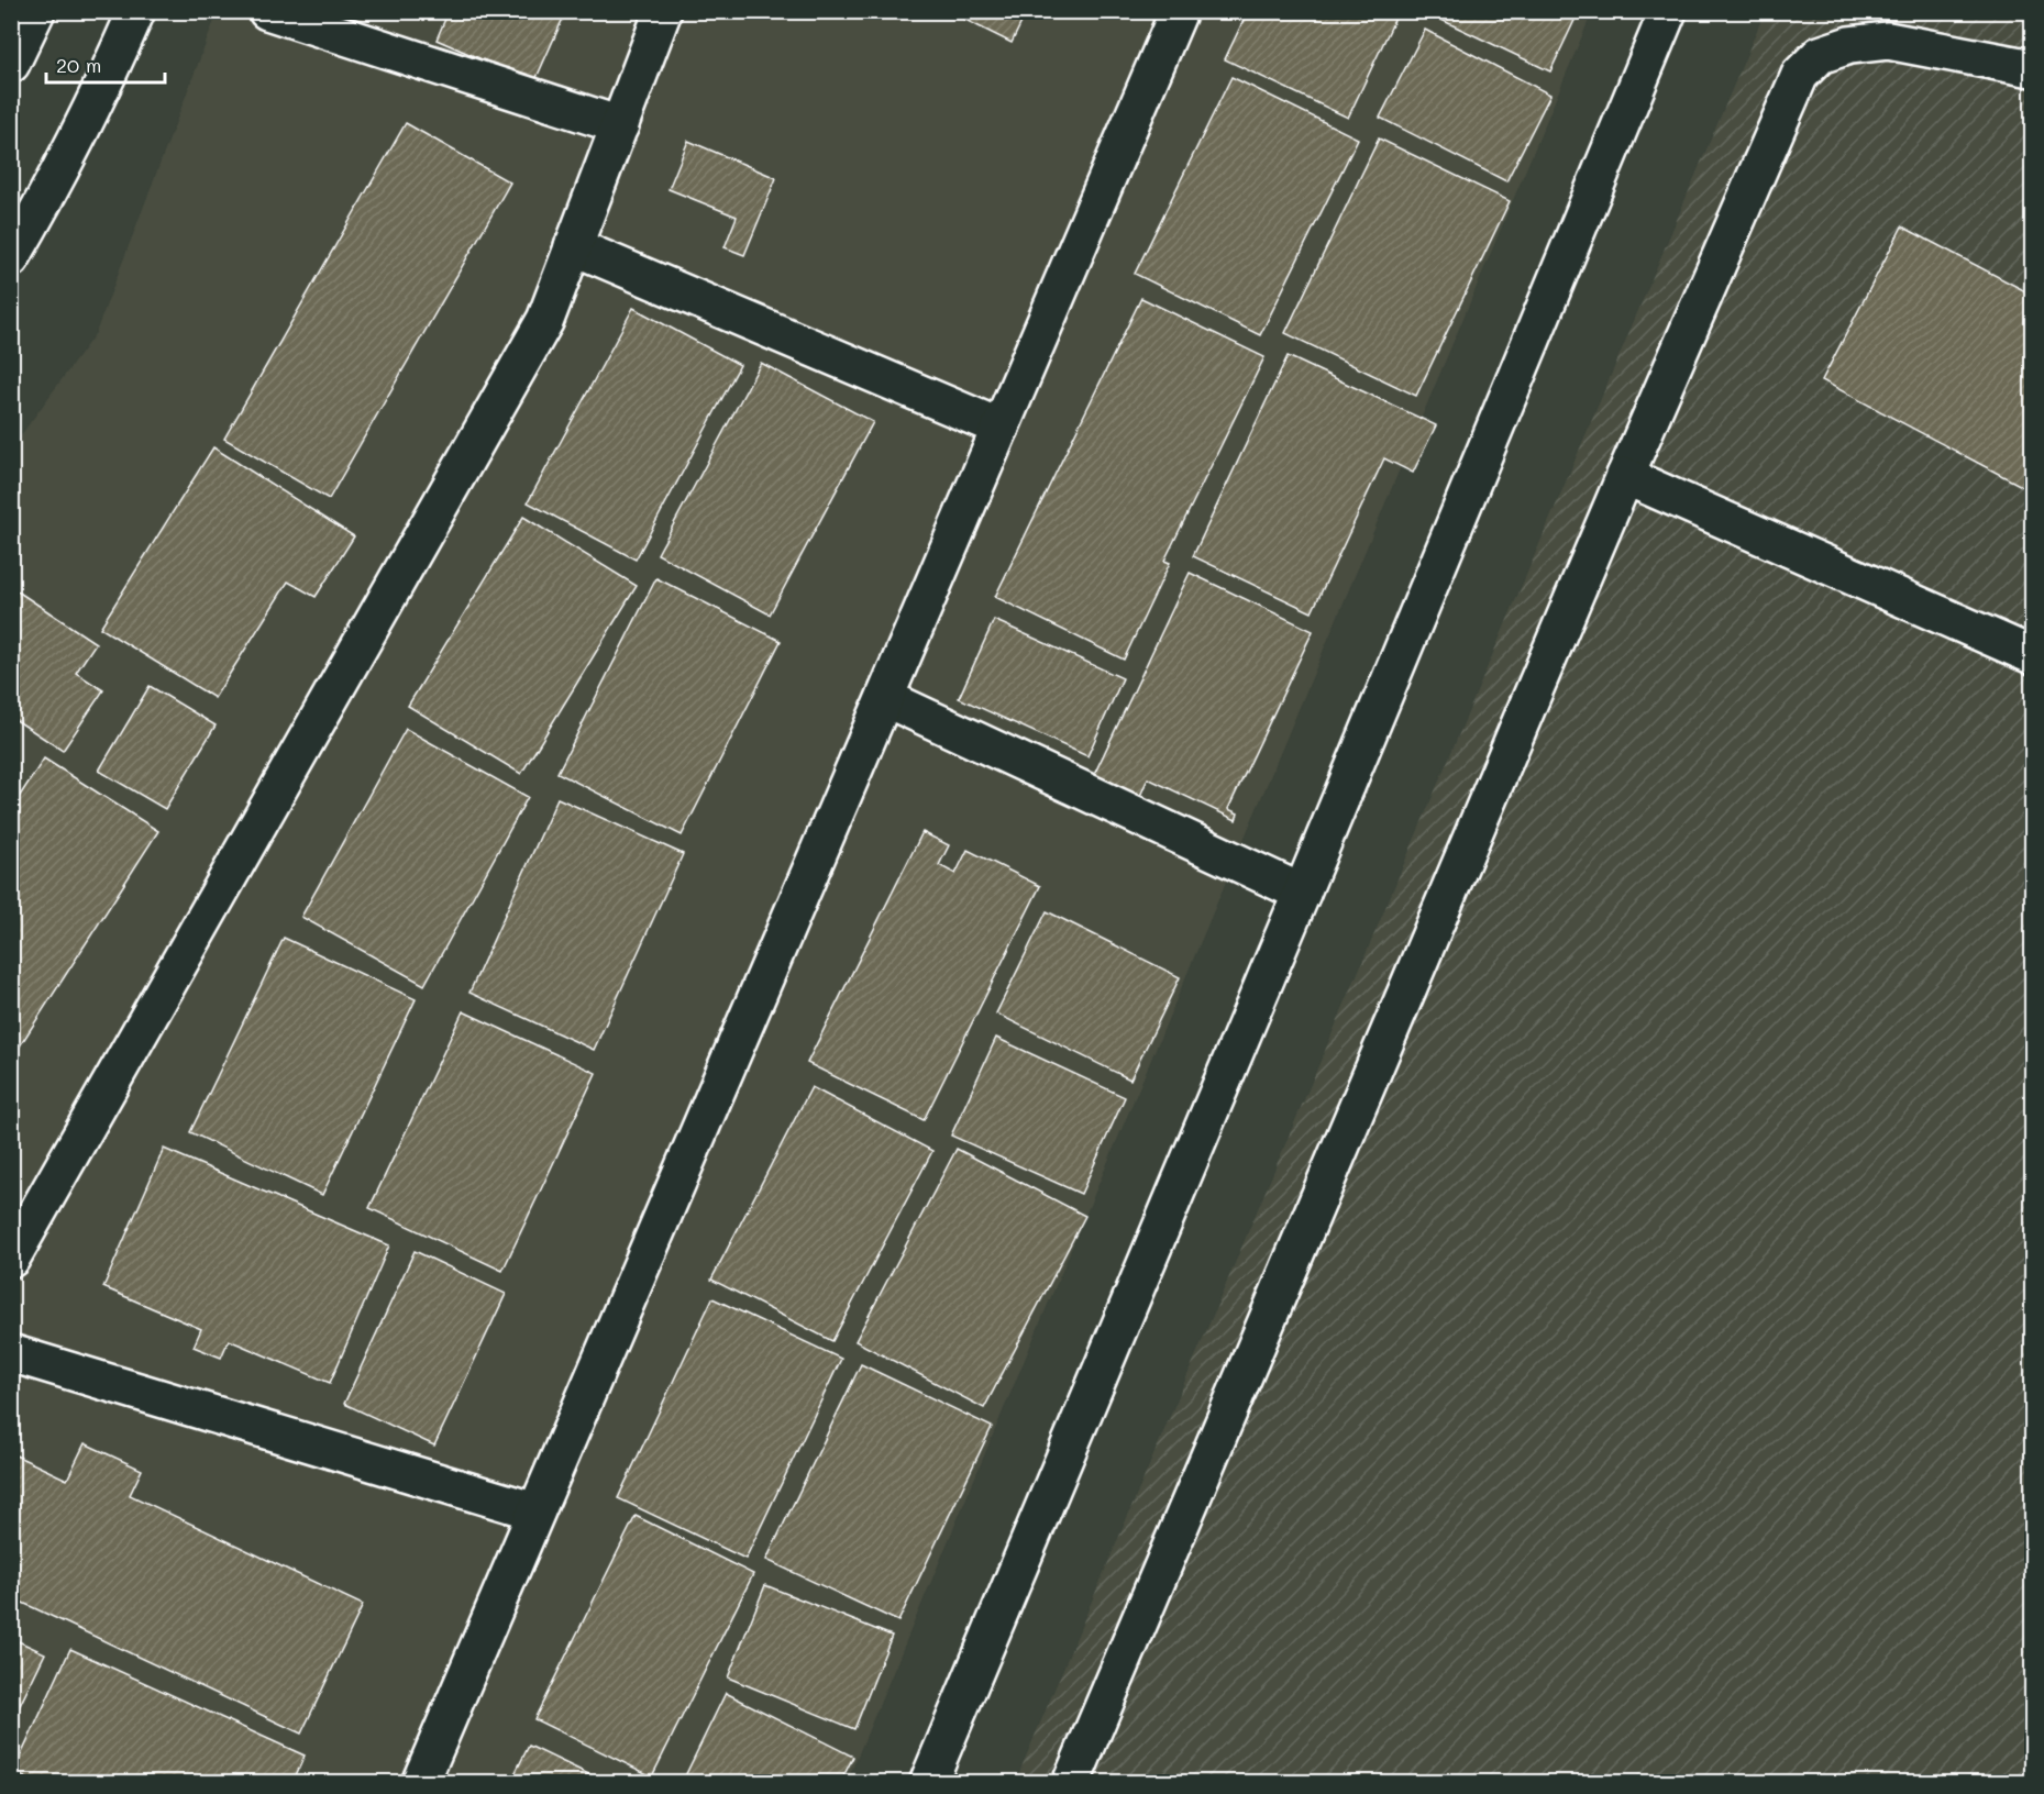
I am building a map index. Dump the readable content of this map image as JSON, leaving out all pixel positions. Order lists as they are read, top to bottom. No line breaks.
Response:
{"scale_bar":"20 m"}
